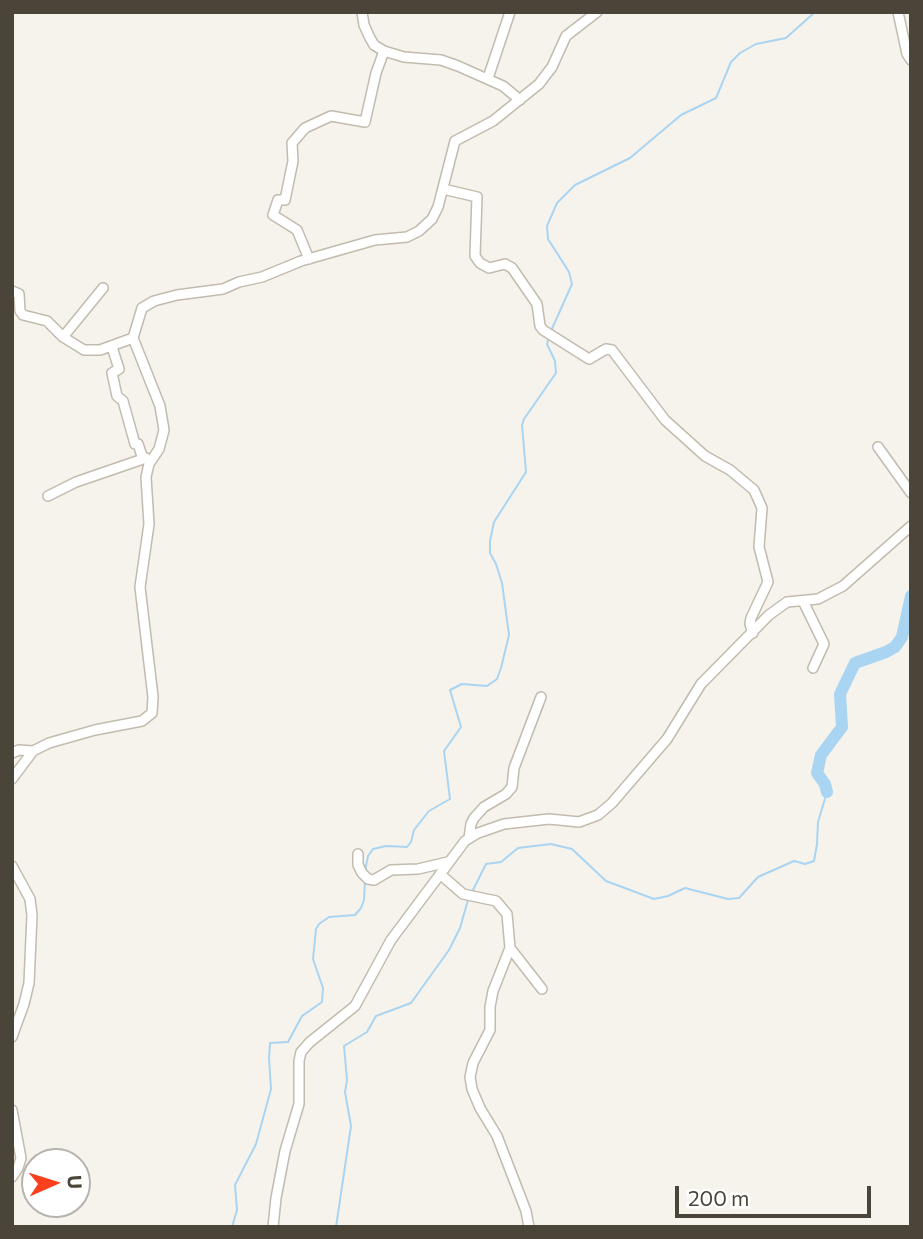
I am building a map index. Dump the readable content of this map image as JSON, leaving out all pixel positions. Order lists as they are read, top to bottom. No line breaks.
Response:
{"scale_bar":"200 m","north":"right"}
